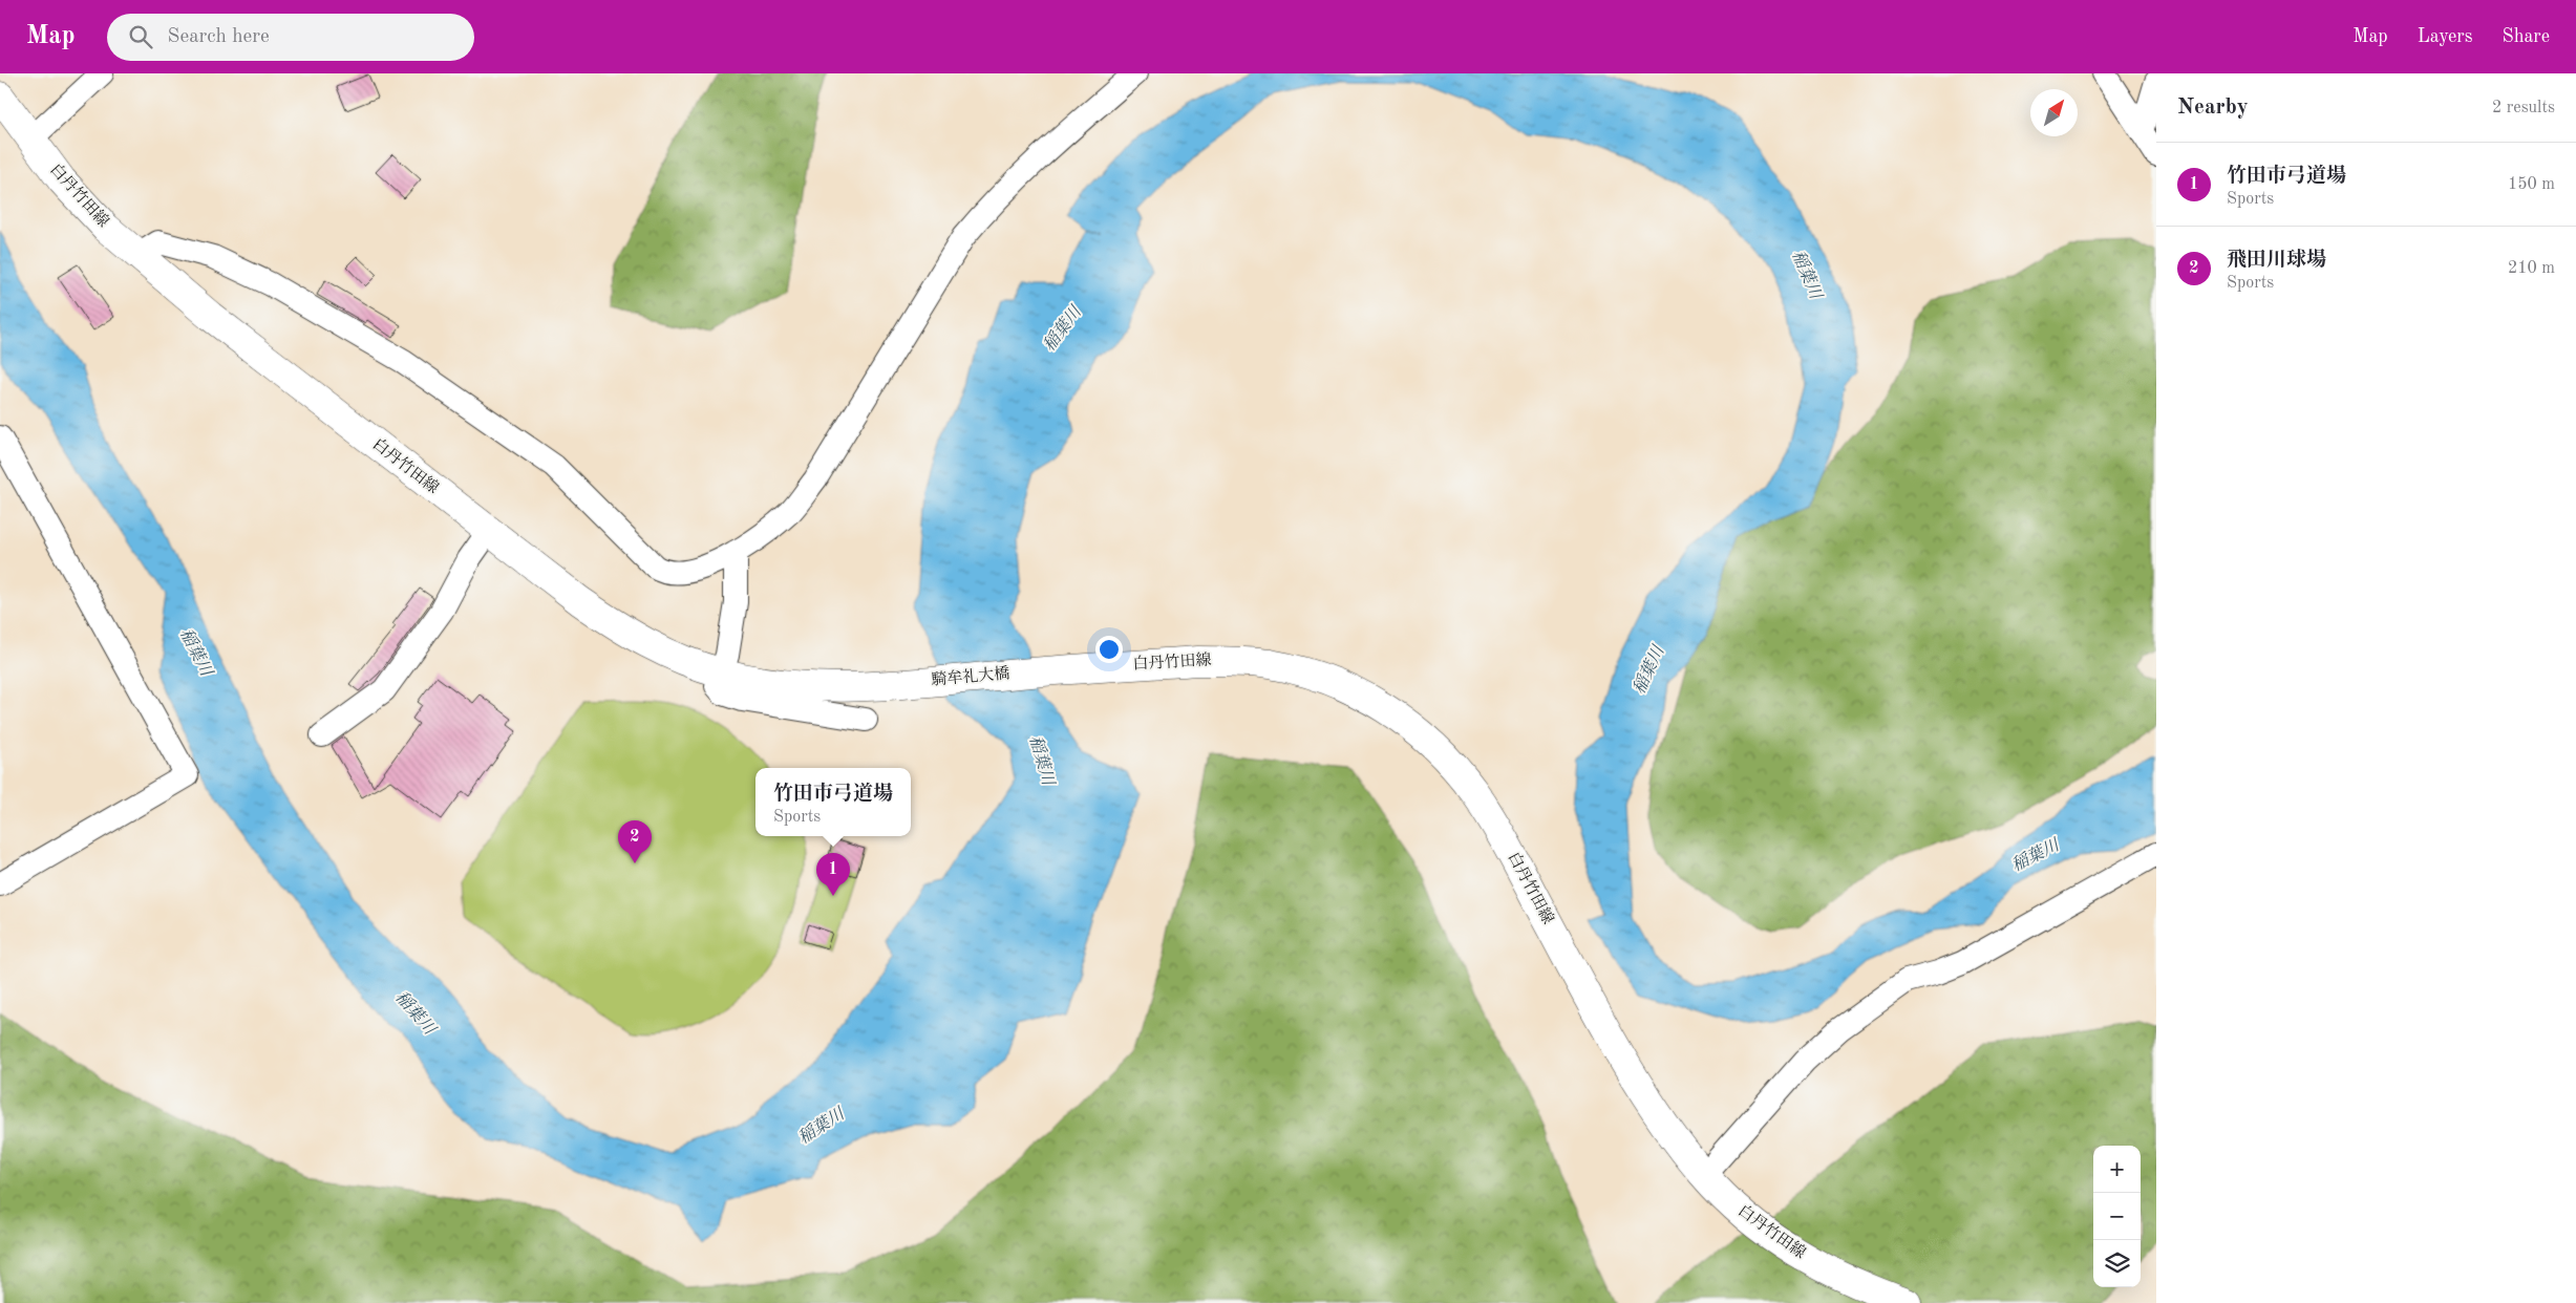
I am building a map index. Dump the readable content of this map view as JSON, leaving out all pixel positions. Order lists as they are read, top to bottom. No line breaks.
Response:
{"streets":{"main road":["白丹竹田線","騎牟礼大橋"]},"crossings":[["白丹竹田線","騎牟礼大橋"]],"water":["稲葉川"],"north":"top right","page":{"header":"Map","search":"Search here","nav":["Map","Layers","Share"],"heading":["Nearby","2 results"],"list":[{"mark":"1","name":"竹田市弓道場","note":"Sports","value":"150 m"},{"mark":"2","name":"飛田川球場","note":"Sports","value":"210 m"}],"popup":["竹田市弓道場","Sports"],"pins":["2","1"],"map_buttons":["+","−"]}}
